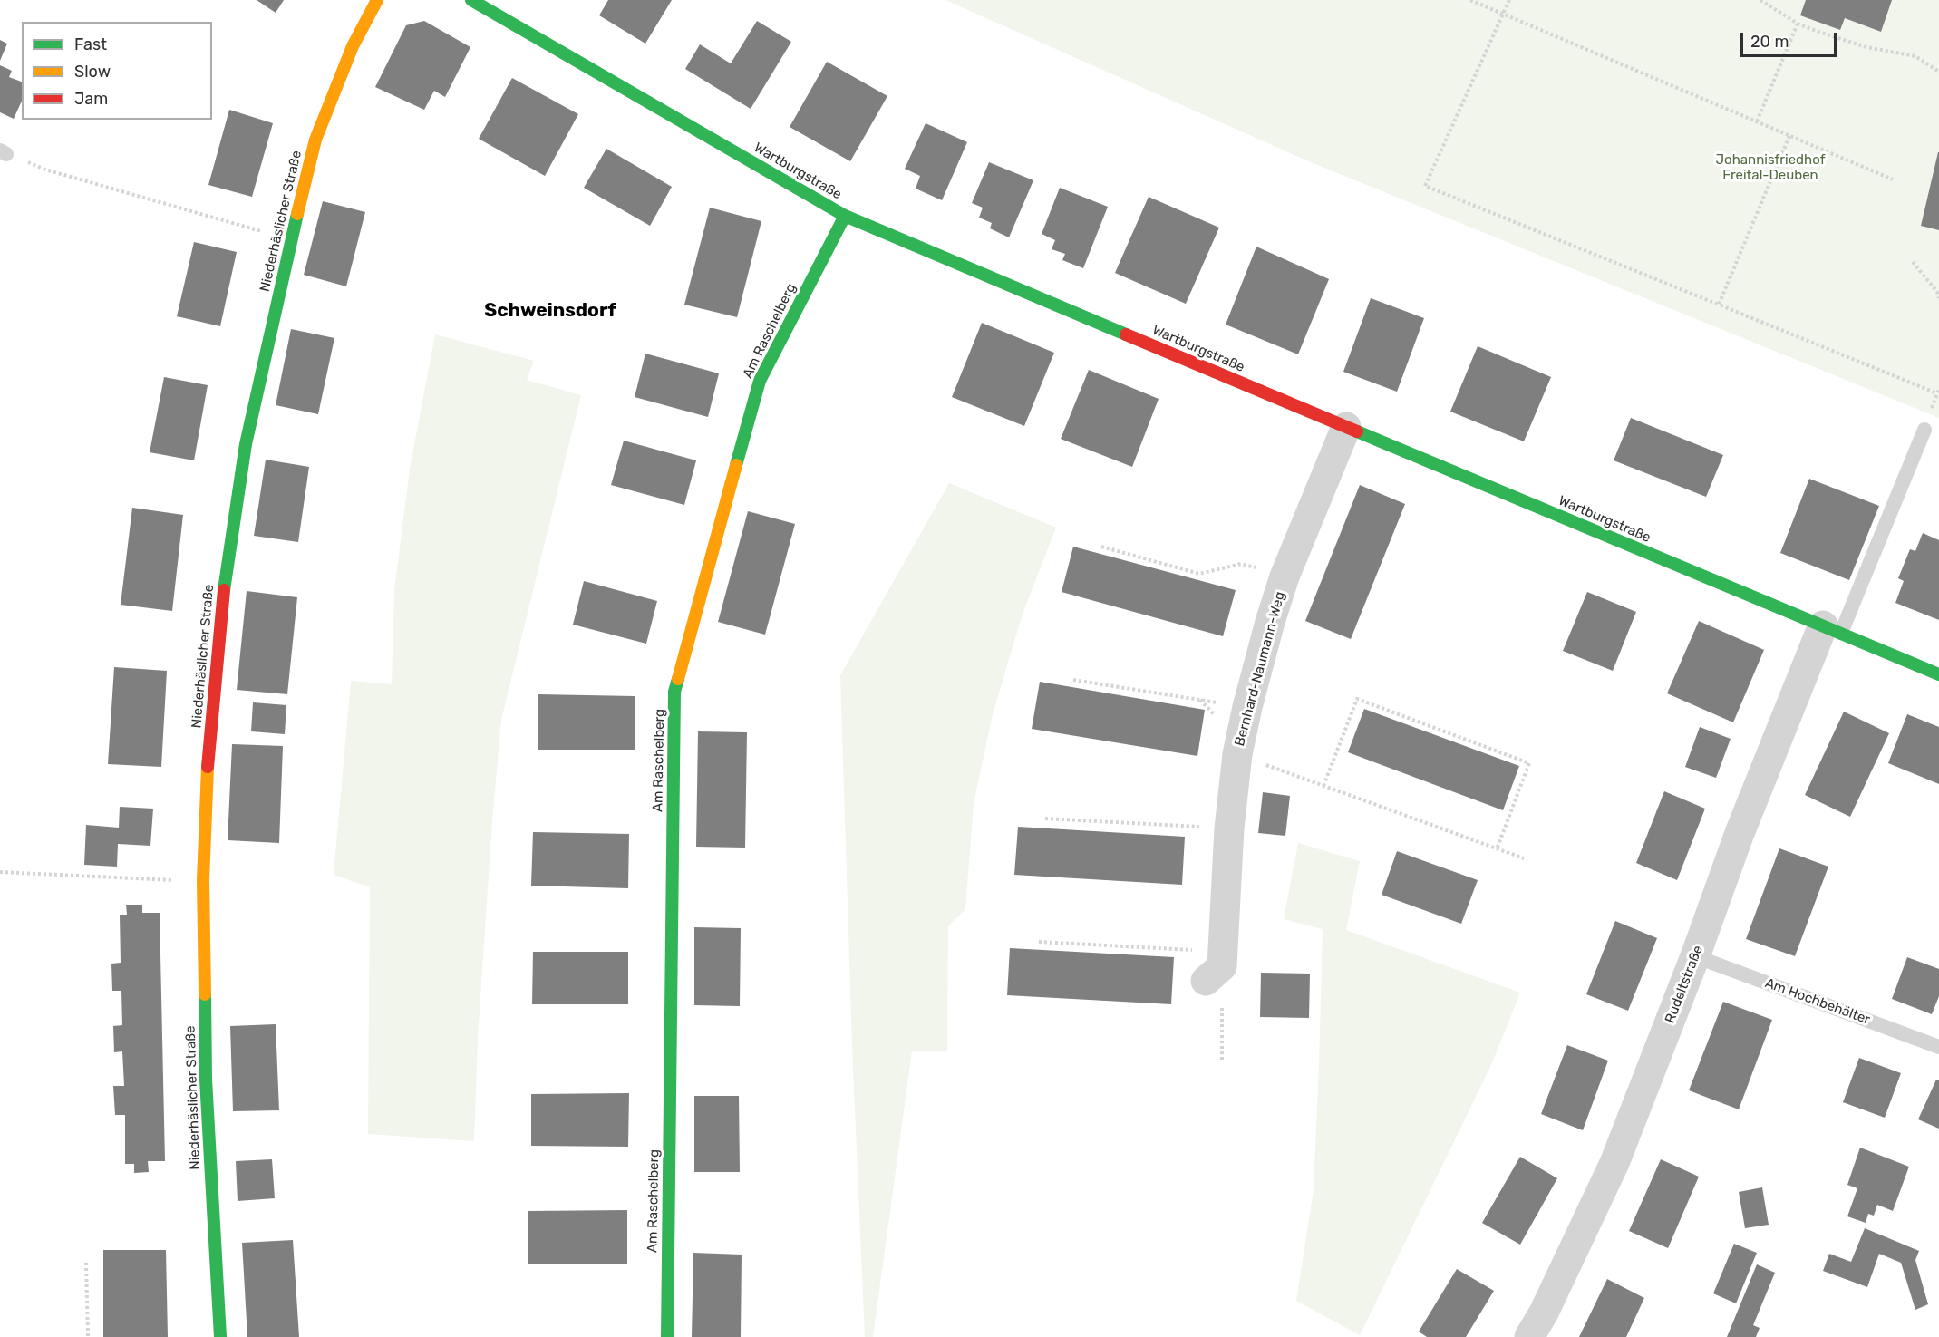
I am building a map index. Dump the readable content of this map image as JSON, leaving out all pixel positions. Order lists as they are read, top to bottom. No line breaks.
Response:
{"streets":{"street":["Wartburgstraße","Niederhäslicher Straße","Am Raschelberg","Bernhard-Naumann-Weg","Rudeltstraße"],"lane":["Am Hochbehälter"]},"crossings":[["Wartburgstraße","Am Raschelberg"],["Wartburgstraße","Bernhard-Naumann-Weg"],["Wartburgstraße","Rudeltstraße"],["Rudeltstraße","Am Hochbehälter"]],"districts":["Schweinsdorf"],"parks":["Johannisfriedhof Freital-Deuben"],"legend":["Fast","Slow","Jam"],"scale_bar":"20 m"}
